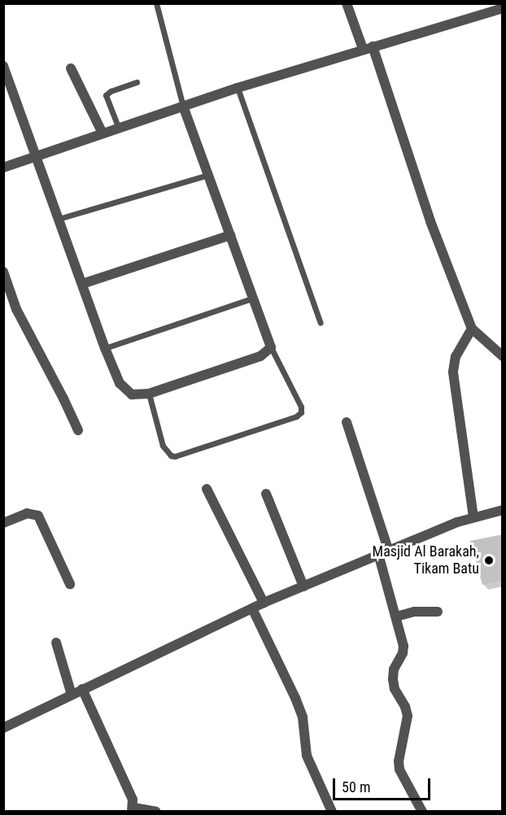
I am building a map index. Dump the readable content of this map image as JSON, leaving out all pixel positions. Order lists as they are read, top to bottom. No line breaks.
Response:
{"places":["Masjid Al Barakah, Tikam Batu"],"scale_bar":"50 m"}
